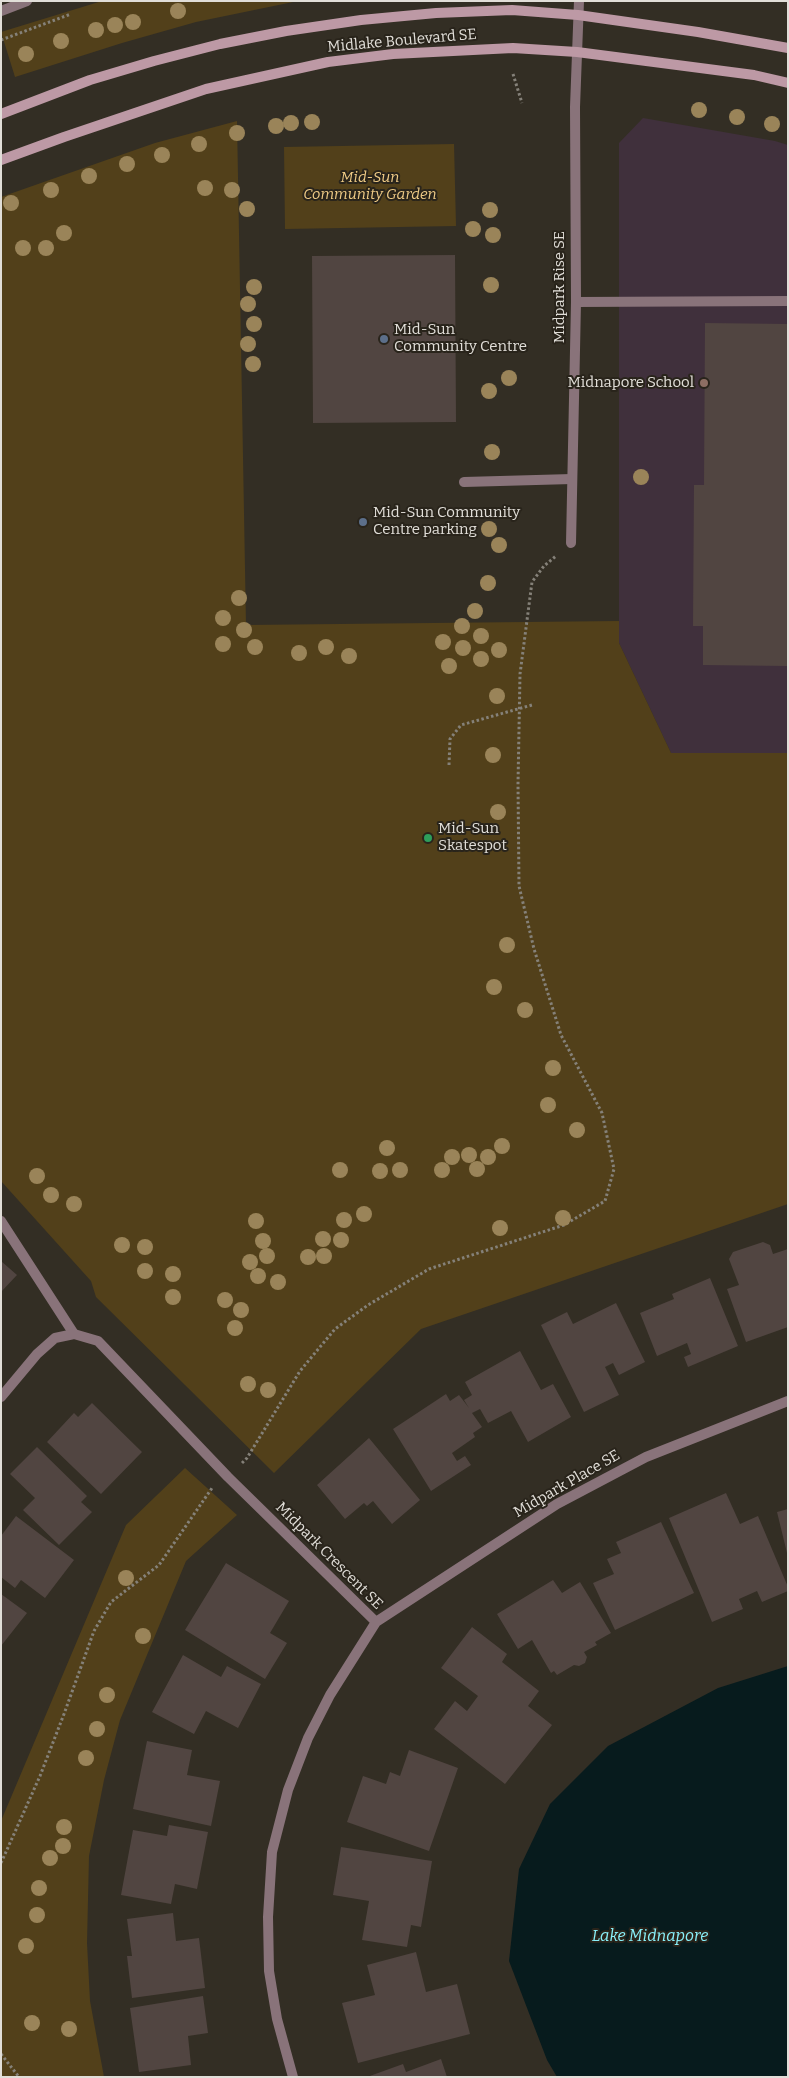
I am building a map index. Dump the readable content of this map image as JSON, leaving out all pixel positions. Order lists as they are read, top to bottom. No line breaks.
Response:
{"streets":{"street":["Midlake Boulevard SE","Midpark Rise SE","Midpark Place SE","Midpark Crescent SE"]},"crossings":[["Midlake Boulevard SE","Midpark Rise SE"],["Midpark Place SE","Midpark Crescent SE"]],"water":["Lake Midnapore"],"parks":["Mid-Sun Community Garden"],"places":["Mid-Sun Community Centre","Midnapore School","Mid-Sun Community Centre parking","Mid-Sun Skatespot"]}
